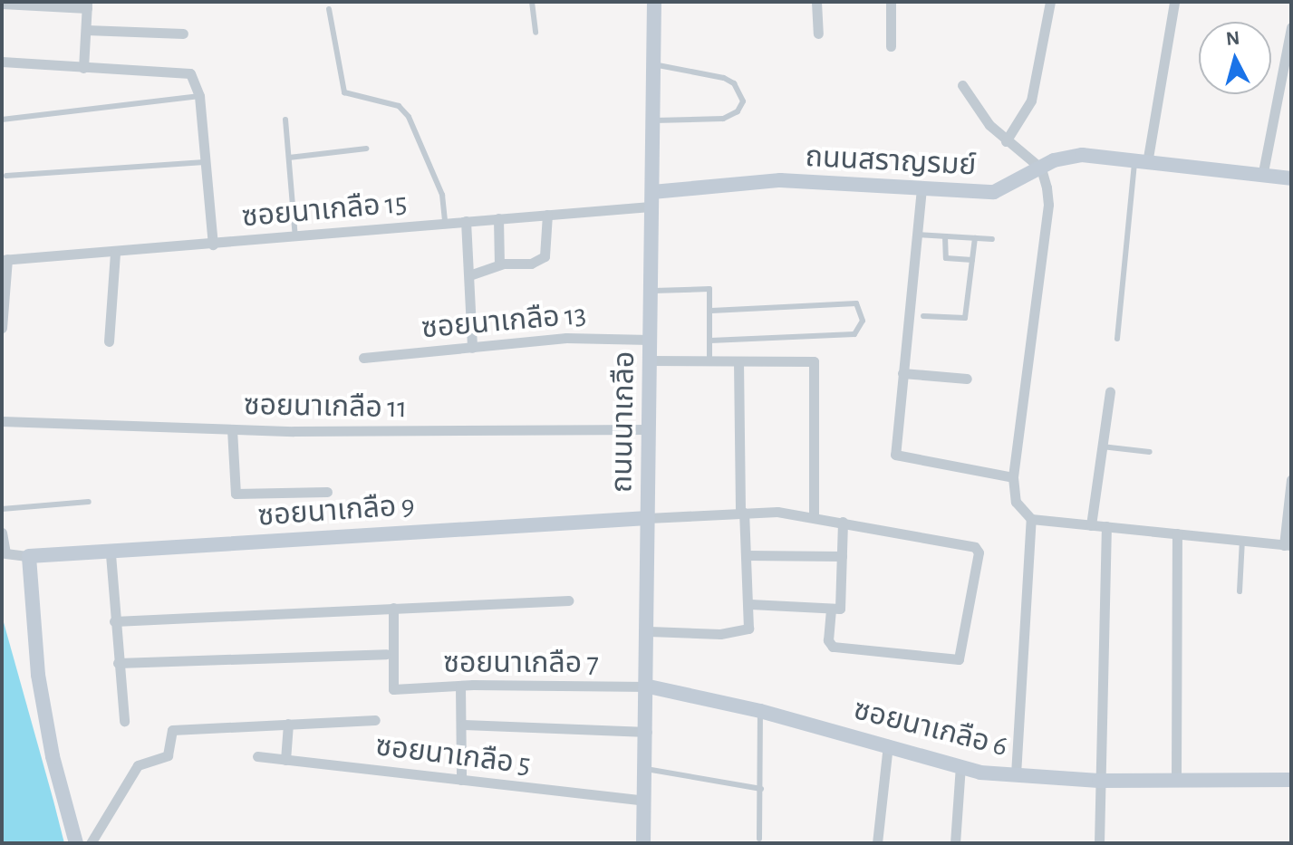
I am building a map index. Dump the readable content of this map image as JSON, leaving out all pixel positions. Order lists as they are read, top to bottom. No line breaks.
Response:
{"streets":{"street":["ถนนสราญรมย์","ซอยนาเกลือ 15","ซอยนาเกลือ 13","ซอยนาเกลือ 11","ถนนนาเกลือ","ซอยนาเกลือ 9","ซอยนาเกลือ 7","ซอยนาเกลือ 6","ซอยนาเกลือ 5"]},"crossings":[["ถนนสราญรมย์","ซอยนาเกลือ 15"],["ถนนสราญรมย์","ถนนนาเกลือ"],["ซอยนาเกลือ 15","ถนนนาเกลือ"],["ซอยนาเกลือ 13","ถนนนาเกลือ"],["ซอยนาเกลือ 11","ถนนนาเกลือ"],["ถนนนาเกลือ","ซอยนาเกลือ 9"],["ถนนนาเกลือ","ซอยนาเกลือ 7"],["ถนนนาเกลือ","ซอยนาเกลือ 6"],["ถนนนาเกลือ","ซอยนาเกลือ 5"],["ซอยนาเกลือ 7","ซอยนาเกลือ 6"]],"north":"top"}
